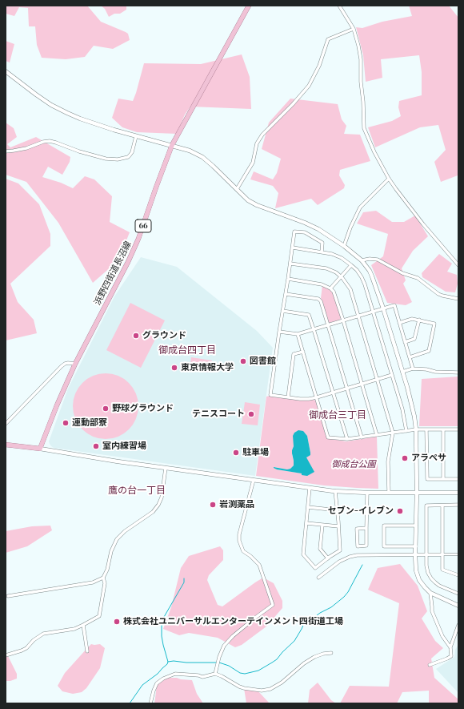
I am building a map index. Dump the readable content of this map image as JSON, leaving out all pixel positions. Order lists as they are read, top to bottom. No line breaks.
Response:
{"streets":{"main road":["66","浜野四街道長沼線"]},"districts":["御成台四丁目","御成台三丁目","鷹の台一丁目"],"parks":["御成台公園"],"places":["グラウンド","図書館","東京情報大学","野球グラウンド","テニスコート","運動部寮","室内練習場","駐車場","アラペサ","岩渕薬品","セブン-イレブン","株式会社ユニバーサルエンターテインメント四街道工場"]}
